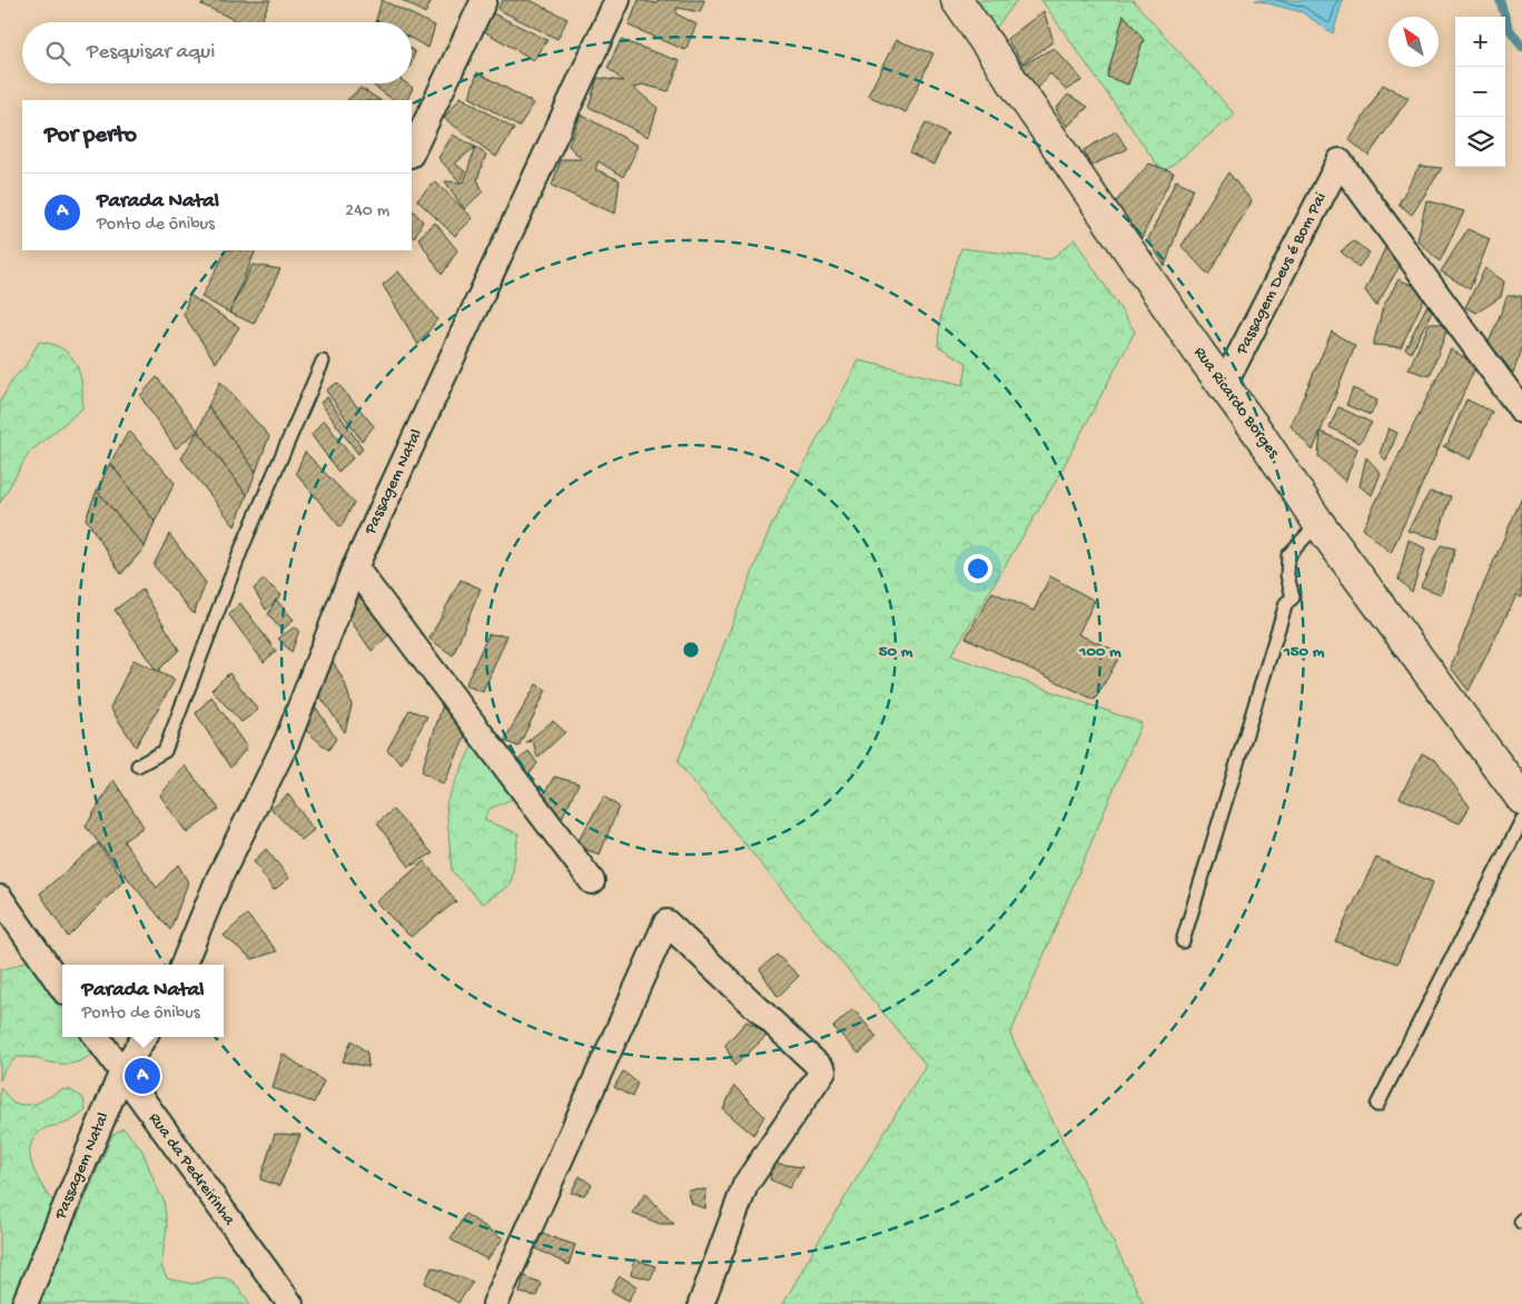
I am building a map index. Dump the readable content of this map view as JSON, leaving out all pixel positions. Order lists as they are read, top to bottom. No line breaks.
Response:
{"streets":{"street":["Passagem Deus é Bom Pai","Rua Ricardo Borges","Passagem Natal","Rua da Pedreirinha"]},"crossings":[["Passagem Deus é Bom Pai","Rua Ricardo Borges"],["Passagem Natal","Rua da Pedreirinha"]],"north":"top left","page":{"map_buttons":["+","−"],"search":"Pesquisar aqui","heading":"Por perto","list":[{"mark":"A","name":"Parada Natal","note":"Ponto de ônibus","value":"240 m"}],"popup":["Parada Natal","Ponto de ônibus"],"pins":"A"},"rings":["50 m","100 m","150 m"]}
